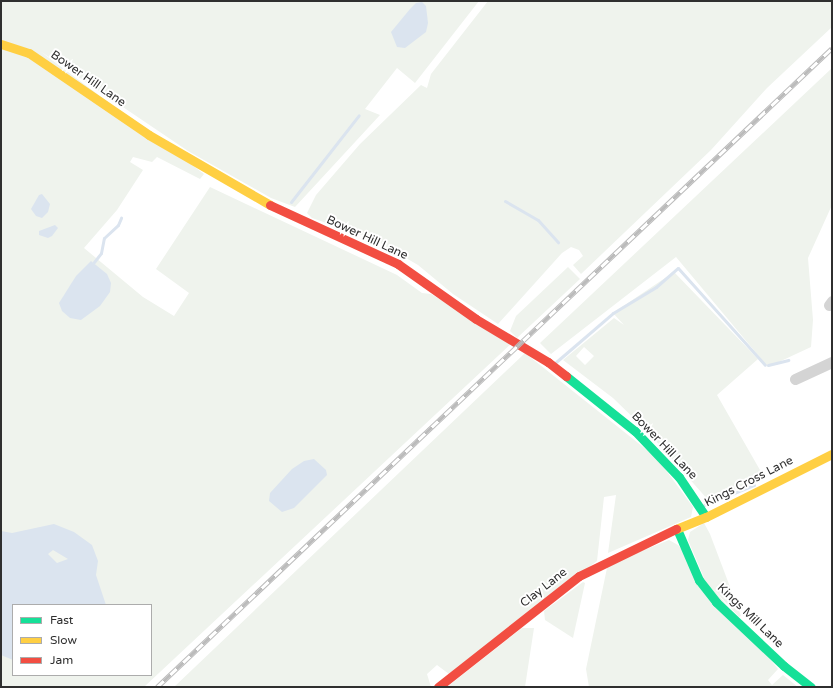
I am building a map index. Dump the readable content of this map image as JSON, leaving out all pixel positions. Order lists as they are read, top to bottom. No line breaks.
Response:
{"streets":{"street":["Bower Hill Lane","Kings Cross Lane","Clay Lane","Kings Mill Lane"]},"crossings":[["Bower Hill Lane","Kings Cross Lane"],["Kings Cross Lane","Clay Lane"],["Kings Cross Lane","Kings Mill Lane"],["Clay Lane","Kings Mill Lane"]],"legend":["Fast","Slow","Jam"]}
